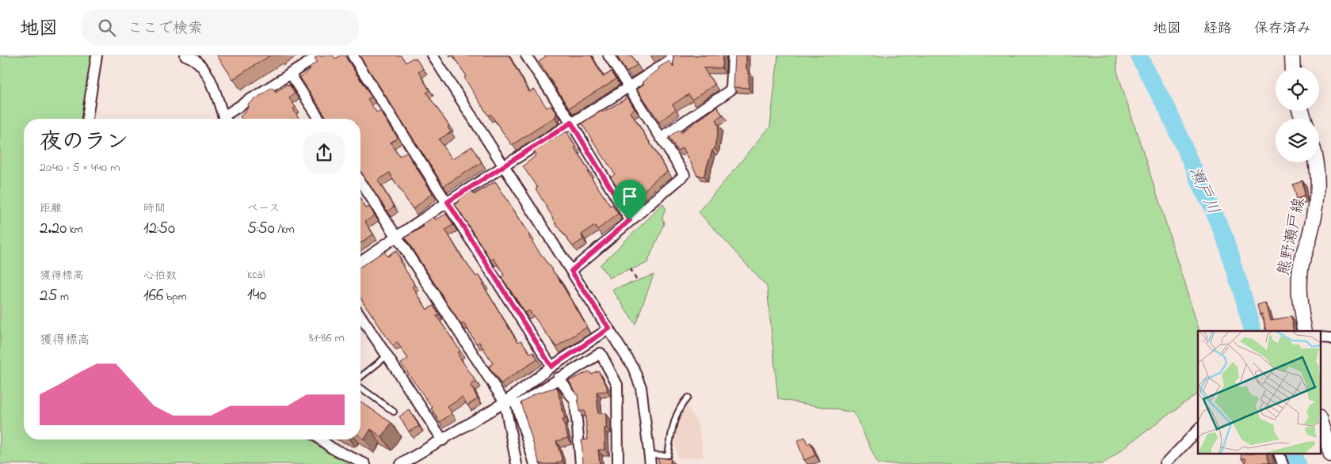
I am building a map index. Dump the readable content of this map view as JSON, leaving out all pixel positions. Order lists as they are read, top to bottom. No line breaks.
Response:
{"streets":{"main road":["熊野瀬戸線"]},"water":["瀬戸川"],"page":{"header":"地図","search":"ここで検索","nav":["地図","経路","保存済み"],"heading":["夜のラン","20:40 · 5 × 440 m"],"stats":[["距離","2.20 km"],["時間","12:50"],["ペース","5:50 /km"],["獲得標高","25 m"],["心拍数","166 bpm"],["kcal","140"]],"chart":["獲得標高","81–86 m"]}}
